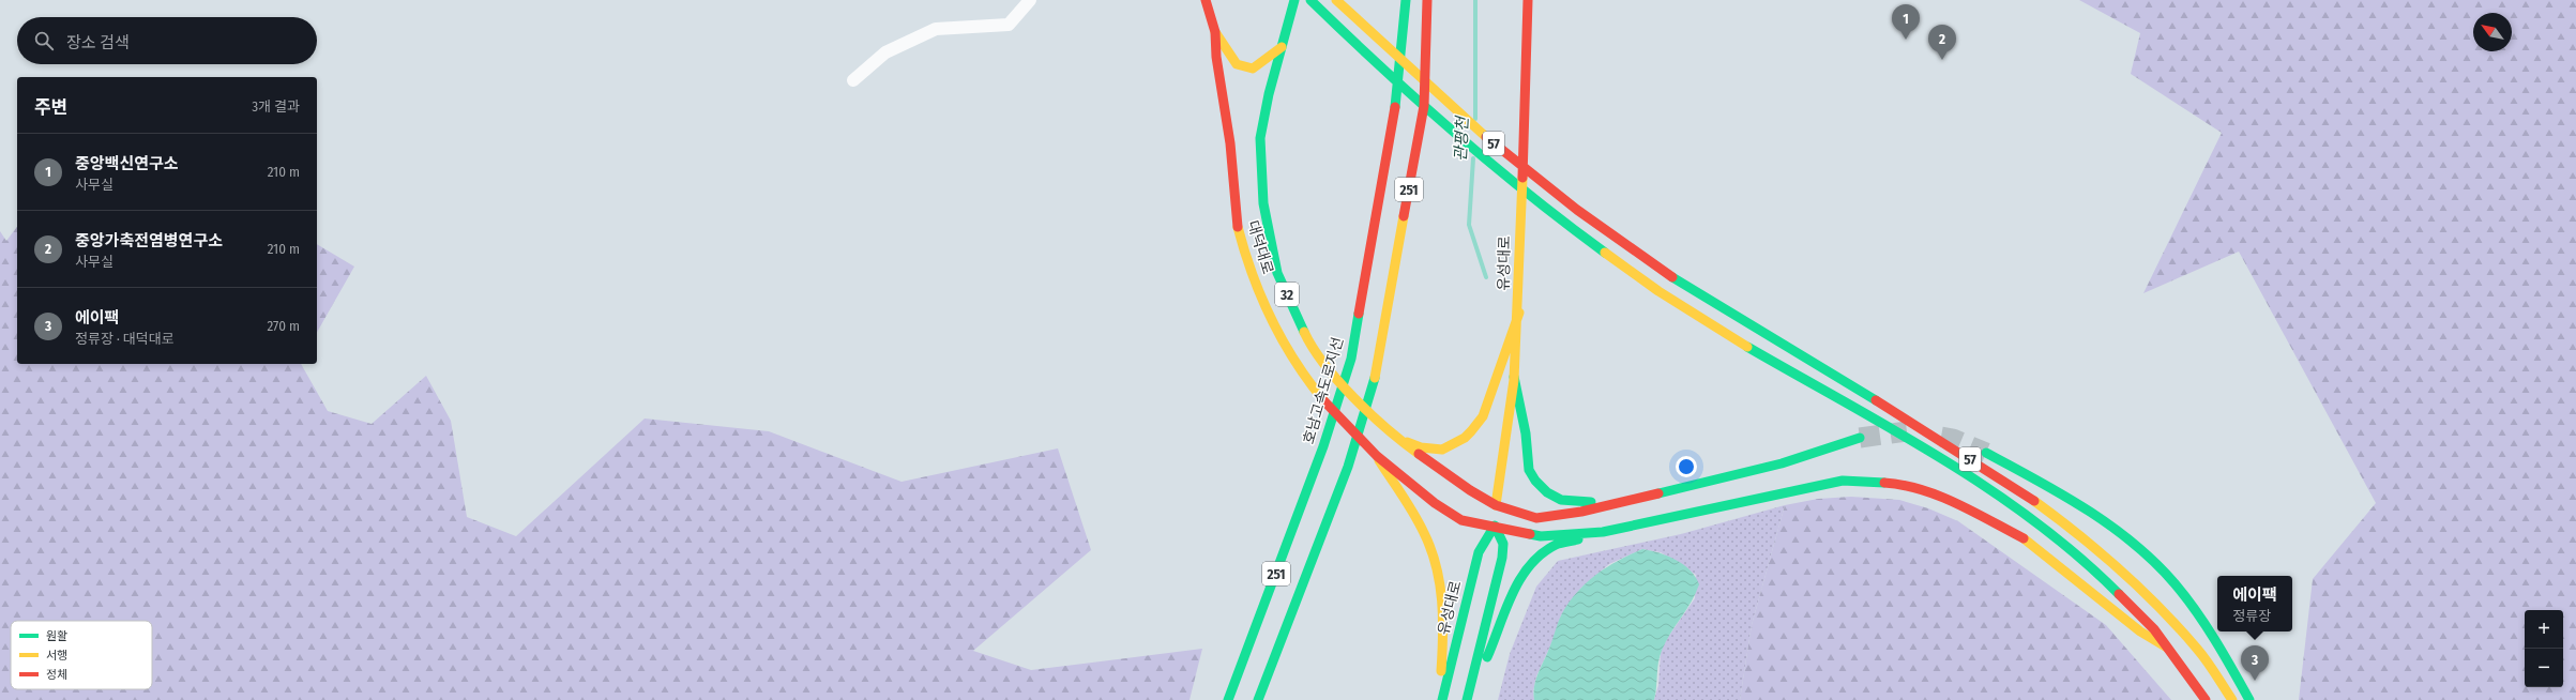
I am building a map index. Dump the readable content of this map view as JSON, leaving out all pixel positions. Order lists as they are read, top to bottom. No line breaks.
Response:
{"streets":{"main road":["57","251","대덕대로","유성대로","32","호남고속도로지선"]},"crossings":[["대덕대로","유성대로"],["대덕대로","32"]],"water":["관평천"],"legend":["원활","서행","정체"],"north":"top left","page":{"pins":["1","2","3"],"search":"장소 검색","heading":["주변","3개 결과"],"list":[{"mark":"1","name":"중앙백신연구소","note":"사무실","value":"210 m"},{"mark":"2","name":"중앙가축전염병연구소","note":"사무실","value":"210 m"},{"mark":"3","name":"에이팩","note":"정류장 · 대덕대로","value":"270 m"}],"popup":["에이팩","정류장"],"map_buttons":["+","−"]}}
